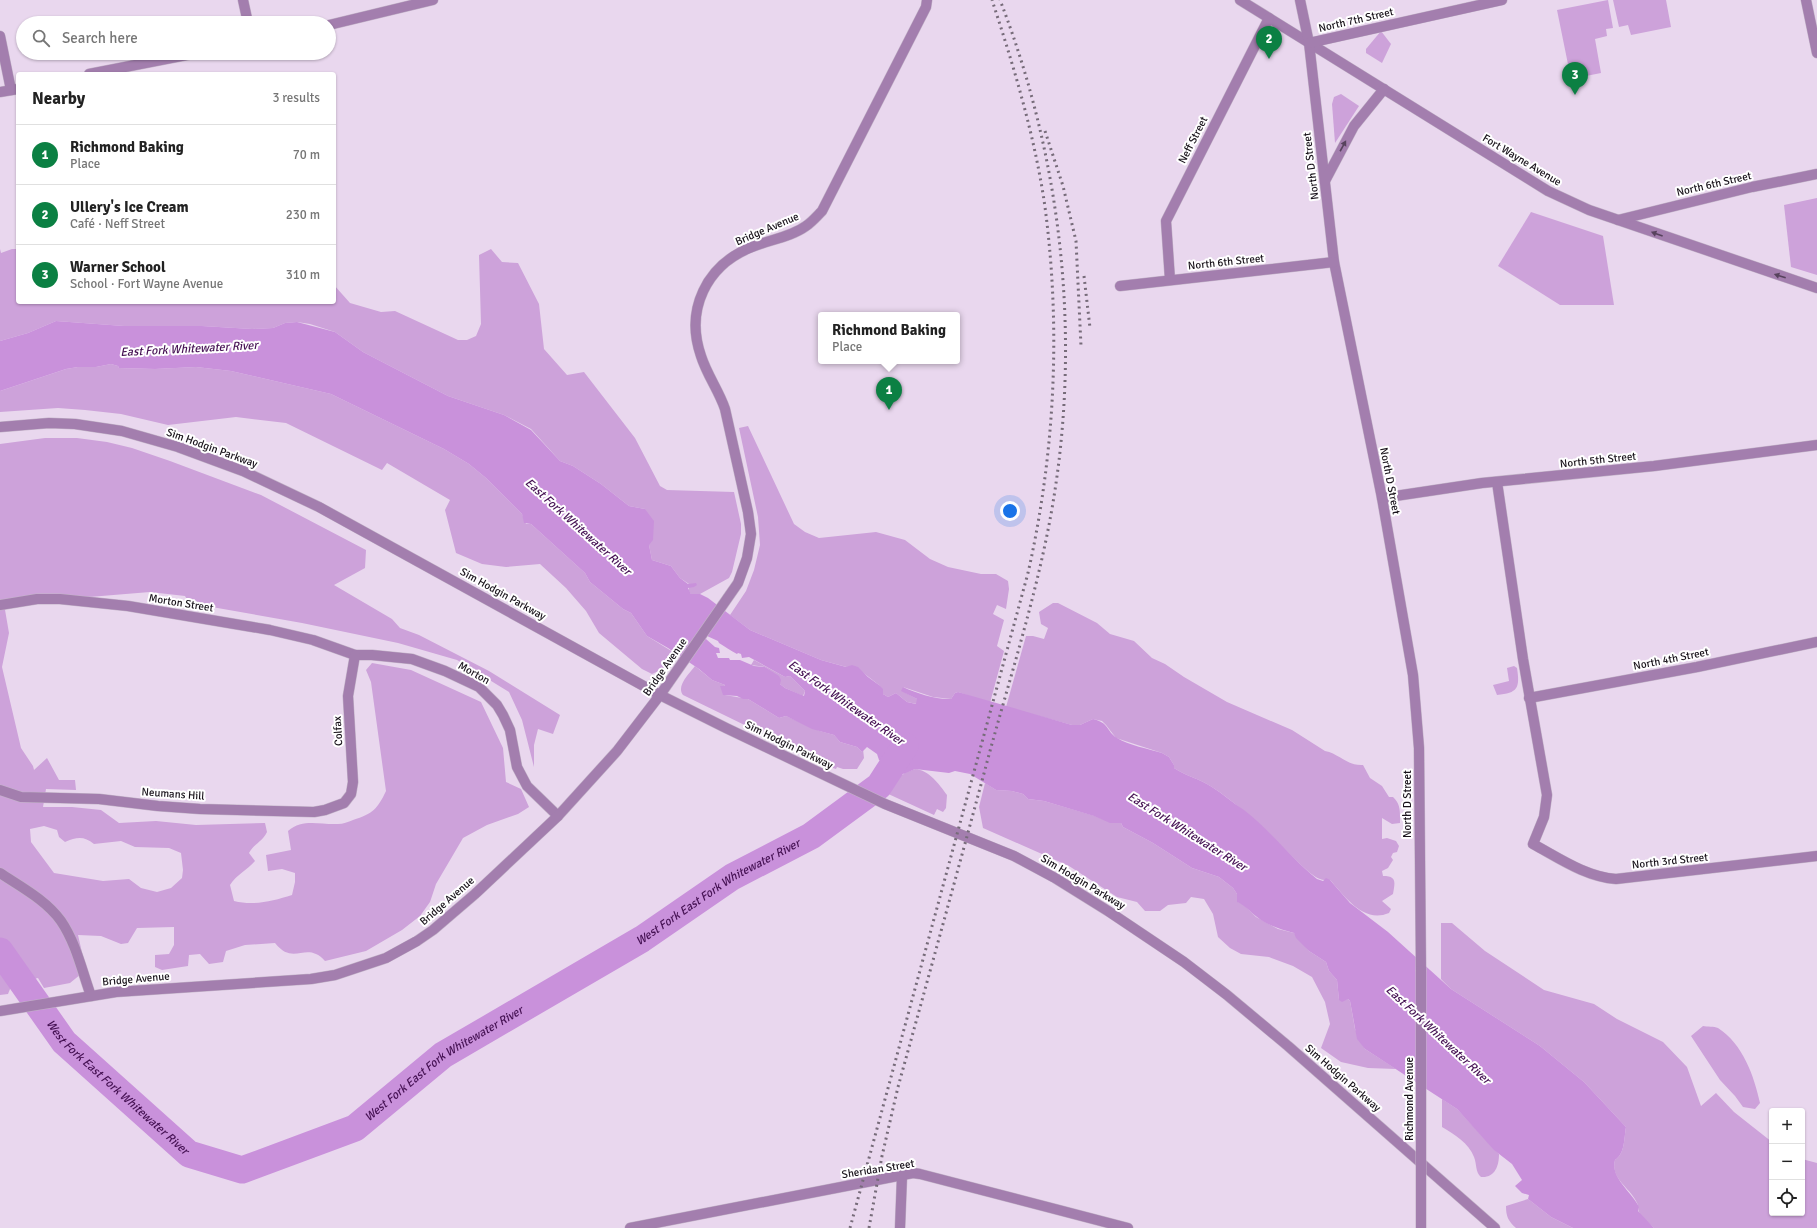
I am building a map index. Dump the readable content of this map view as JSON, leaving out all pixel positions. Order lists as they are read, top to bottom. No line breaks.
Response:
{"streets":{"street":["North 7th Street","Neff Street","Fort Wayne Avenue","North D Street","North 6th Street","Bridge Avenue","Sim Hodgin Parkway","North 5th Street","Morton Street","North 4th Street","Morton","Colfax","Neumans Hill","North 3rd Street","Richmond Avenue","Sheridan Street"]},"crossings":[["North 7th Street","Fort Wayne Avenue"],["North 7th Street","North D Street"],["Neff Street","Fort Wayne Avenue"],["Neff Street","North 6th Street"],["Fort Wayne Avenue","North D Street"],["Fort Wayne Avenue","North 6th Street"],["North D Street","North 6th Street"],["North D Street","North 5th Street"],["North D Street","Richmond Avenue"],["Bridge Avenue","Sim Hodgin Parkway"],["Bridge Avenue","Morton"],["Morton Street","Morton"],["Morton Street","Colfax"],["North 4th Street","North 3rd Street"],["Morton","Colfax"],["Colfax","Neumans Hill"]],"water":["East Fork Whitewater River","West Fork East Fork Whitewater River"],"page":{"search":"Search here","pins":["2","3","1"],"heading":["Nearby","3 results"],"list":[{"mark":"1","name":"Richmond Baking","note":"Place","value":"70 m"},{"mark":"2","name":"Ullery's Ice Cream","note":"Café · Neff Street","value":"230 m"},{"mark":"3","name":"Warner School","note":"School · Fort Wayne Avenue","value":"310 m"}],"popup":["Richmond Baking","Place"],"map_buttons":["+","−"]}}
